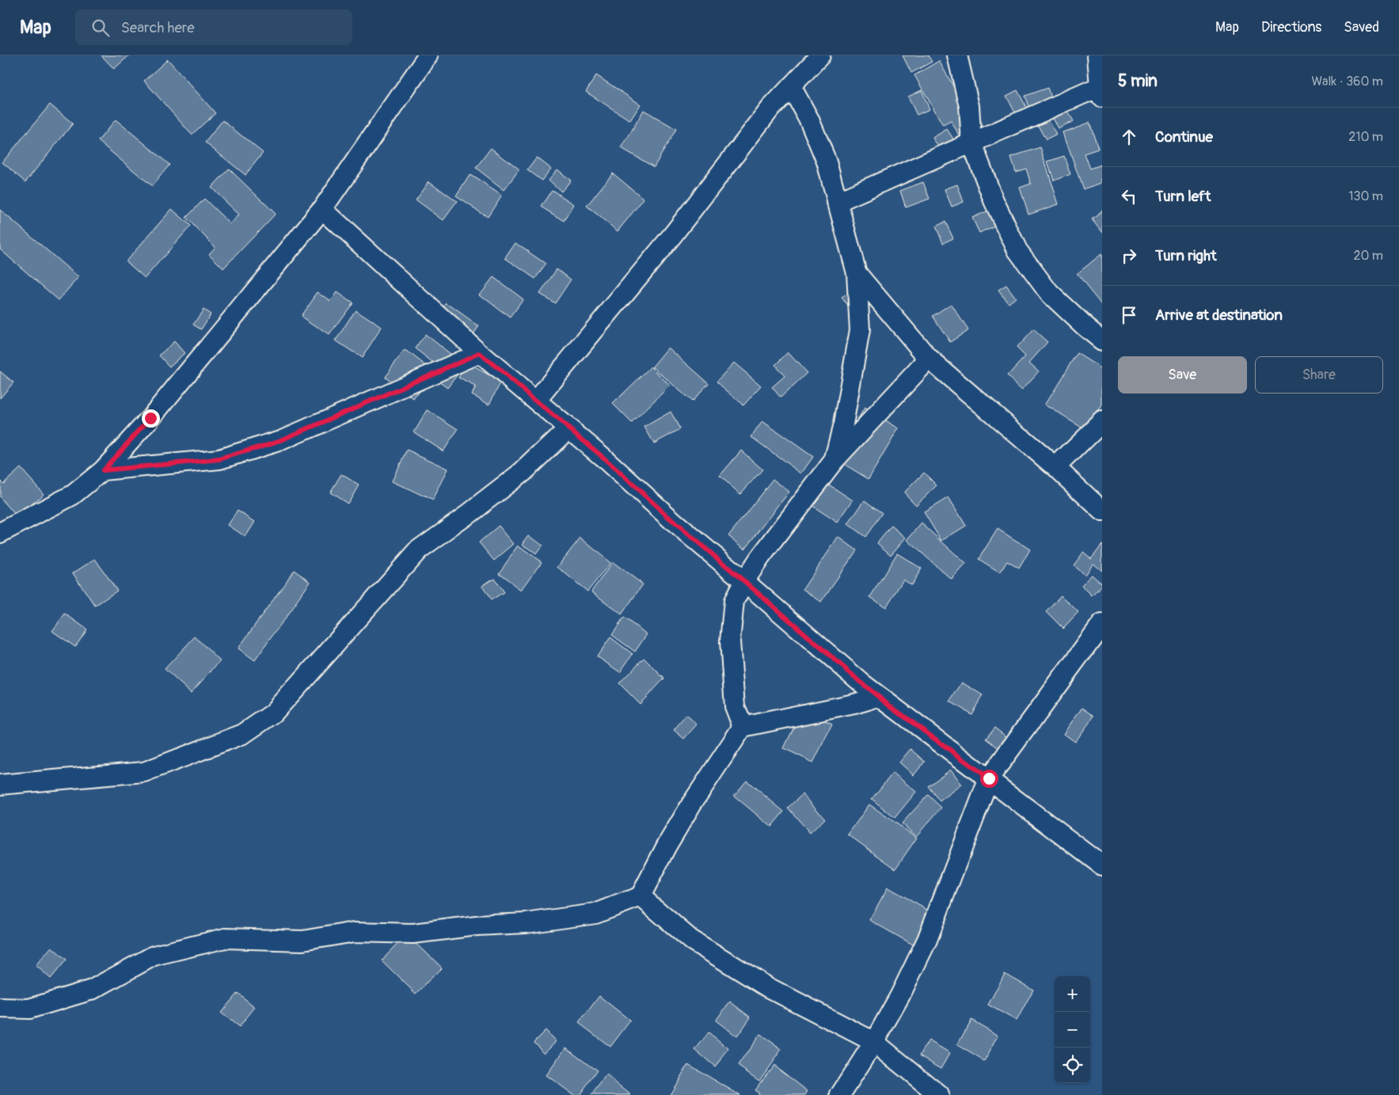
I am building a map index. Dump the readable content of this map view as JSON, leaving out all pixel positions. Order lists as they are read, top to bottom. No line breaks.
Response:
{"page":{"header":"Map","search":"Search here","nav":["Map","Directions","Saved"],"heading":["5 min","Walk · 360 m"],"list":[["Continue","210 m"],["Turn left","130 m"],["Turn right","20 m"],"Arrive at destination"],"buttons":["Save","Share"],"map_buttons":["+","−"]}}
